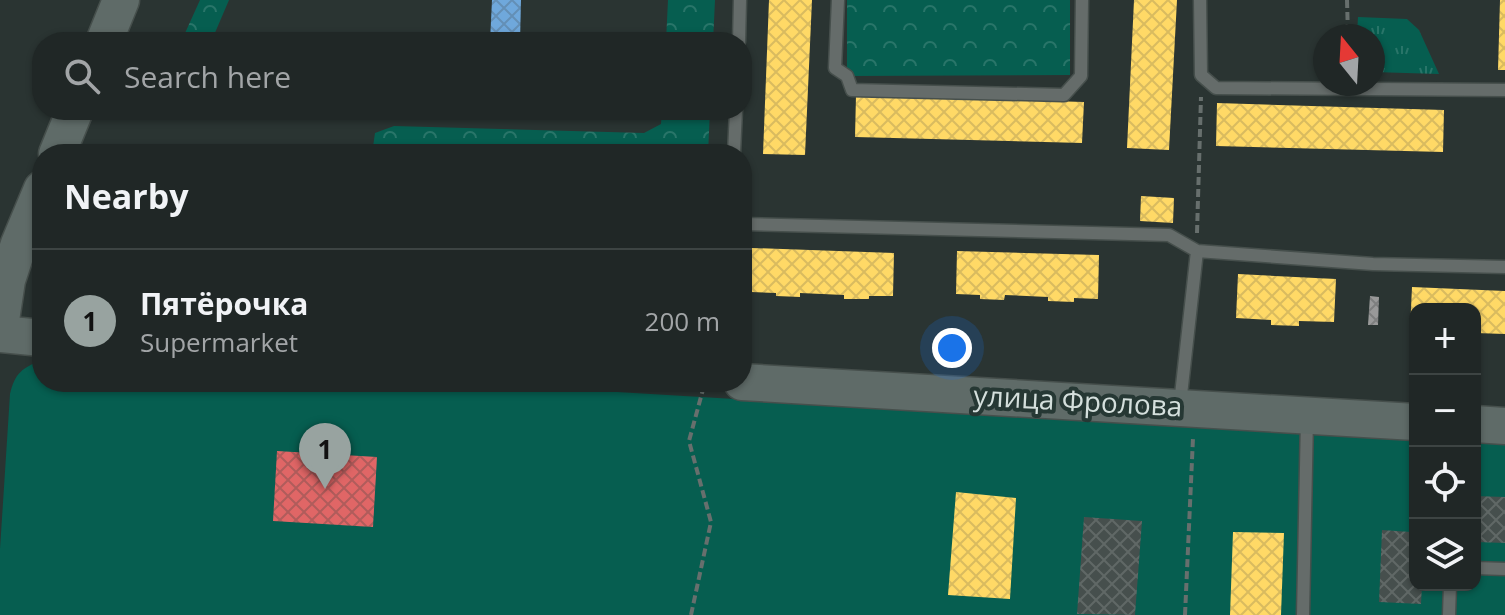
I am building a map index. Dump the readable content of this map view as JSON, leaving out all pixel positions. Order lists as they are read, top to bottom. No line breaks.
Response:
{"streets":{"street":["улица Фролова"]},"north":"top","page":{"search":"Search here","heading":"Nearby","list":[{"mark":"1","name":"Пятёрочка","note":"Supermarket","value":"200 m"}],"map_buttons":["+","−"],"pins":"1"}}
